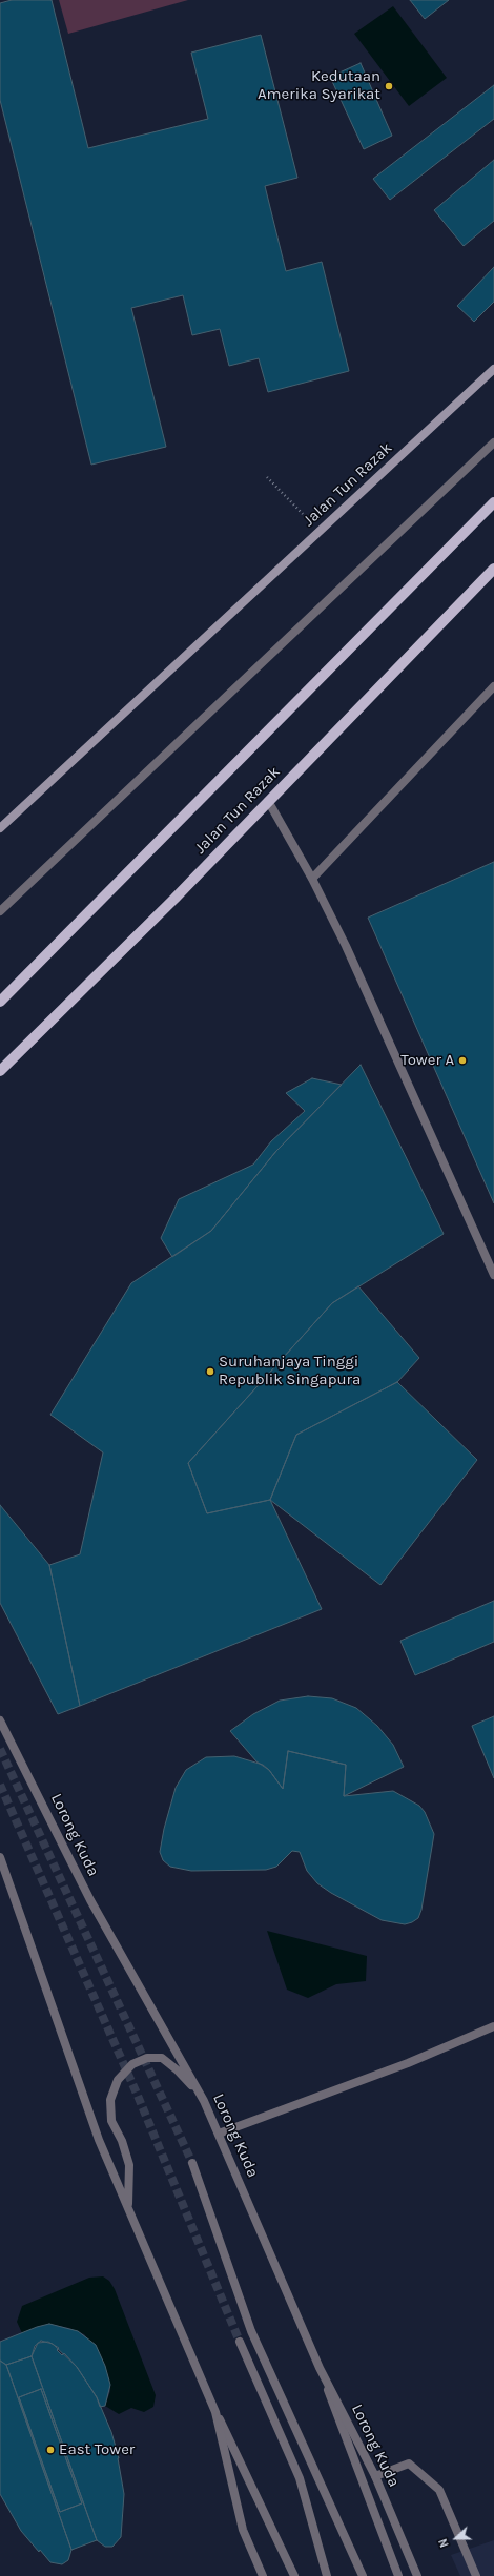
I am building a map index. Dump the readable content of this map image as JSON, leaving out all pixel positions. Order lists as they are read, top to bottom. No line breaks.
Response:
{"streets":{"main road":["Jalan Tun Razak"],"street":["Lorong Kuda"]},"places":["Kedutaan Amerika Syarikat","Tower A","Suruhanjaya Tinggi Republik Singapura","East Tower"],"north":"left"}
